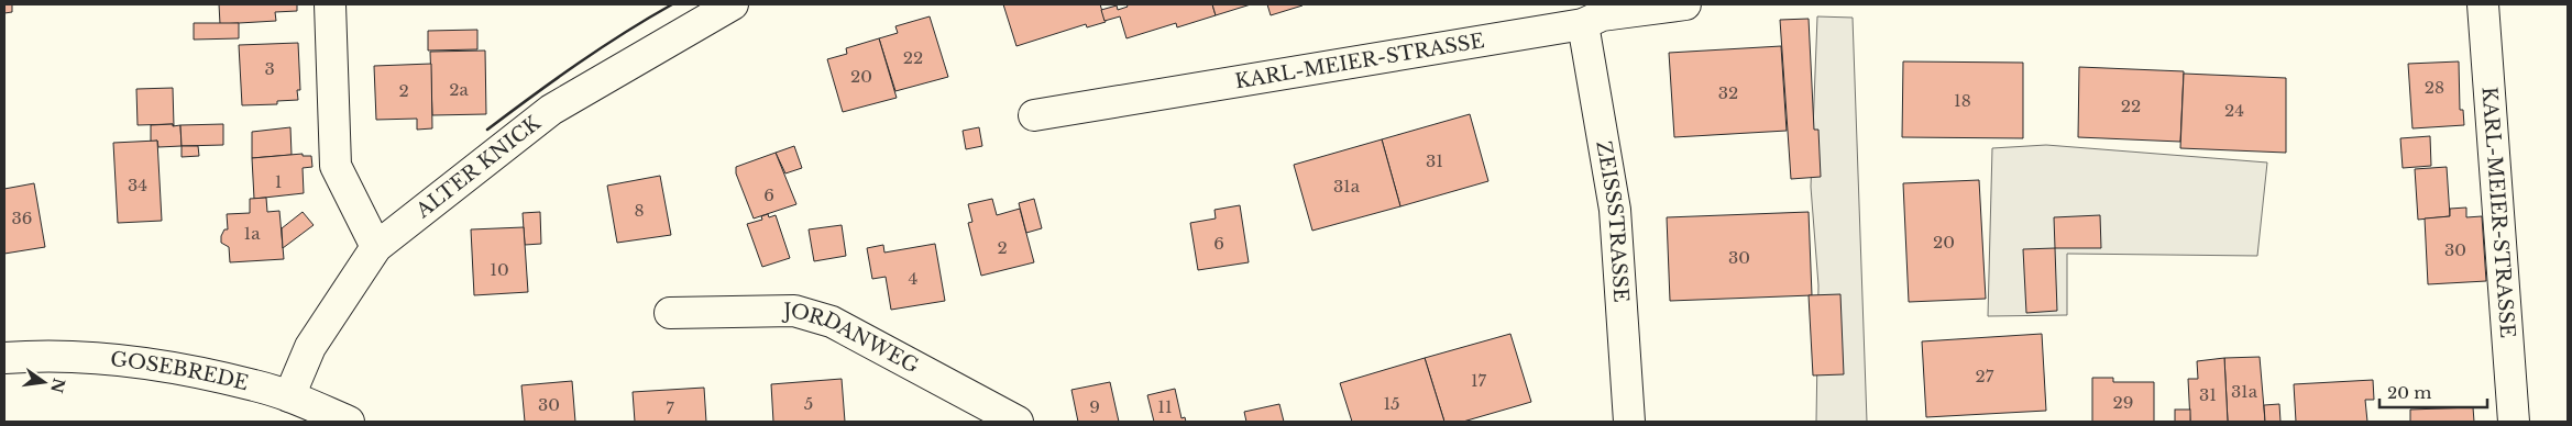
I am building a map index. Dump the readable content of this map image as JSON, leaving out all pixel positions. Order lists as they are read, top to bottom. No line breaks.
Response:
{"streets":{"street":["KARL-MEIER-STRASSE","ALTER KNICK","ZEISSSTRASSE","JORDANWEG","GOSEBREDE"]},"crossings":[["KARL-MEIER-STRASSE","ZEISSSTRASSE"],["ALTER KNICK","GOSEBREDE"]],"house_numbers":["22","3","20","28","2a","2","32","18","22","24","31","1","34","31a","6","8","36","1a","20","6","2","30","30","10","4","27","17","31a","31","29","5","15","30","9","11","7"],"scale_bar":"20 m","north":"right"}
